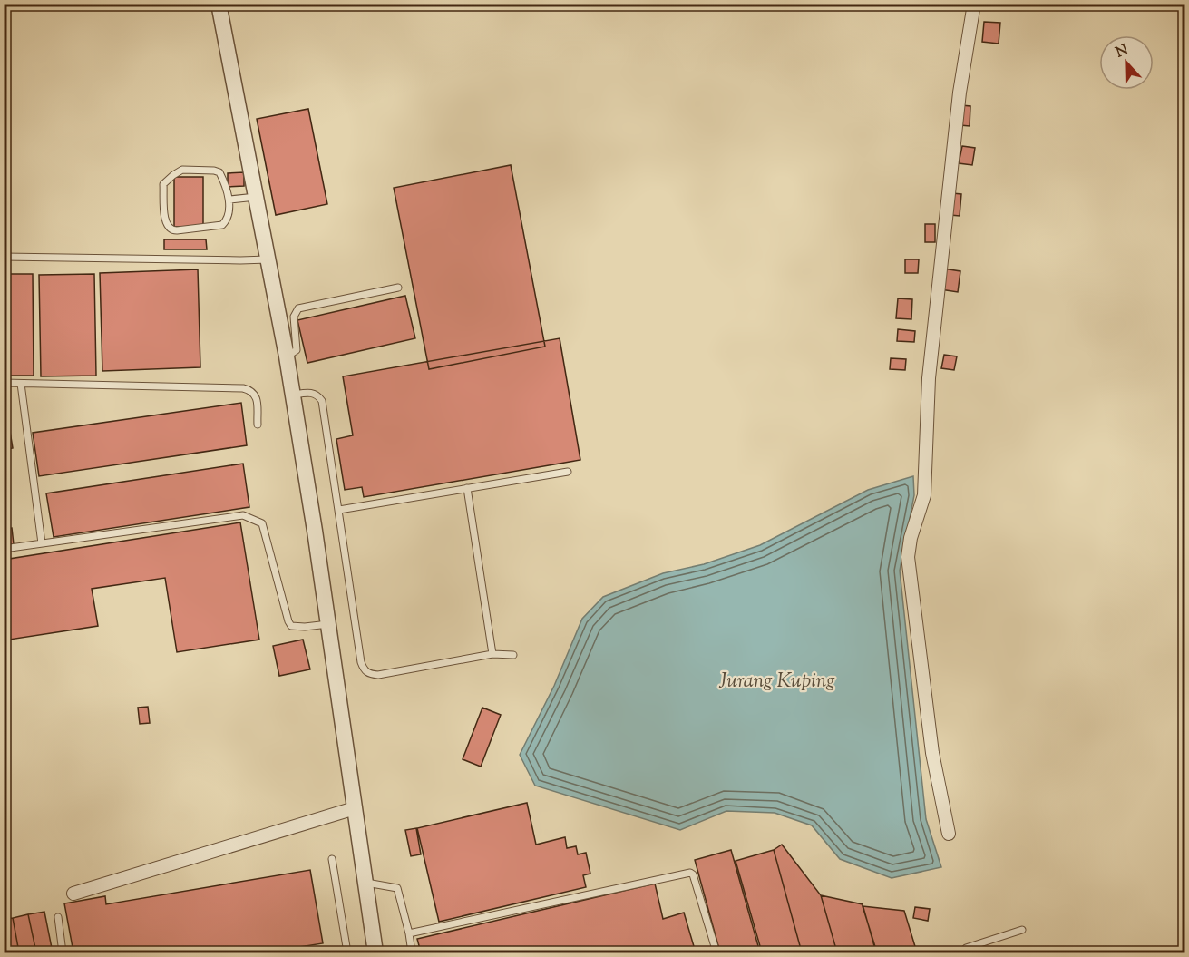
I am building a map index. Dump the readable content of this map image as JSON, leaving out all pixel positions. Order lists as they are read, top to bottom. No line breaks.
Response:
{"water":["Jurang Kuping"],"north":"top"}
